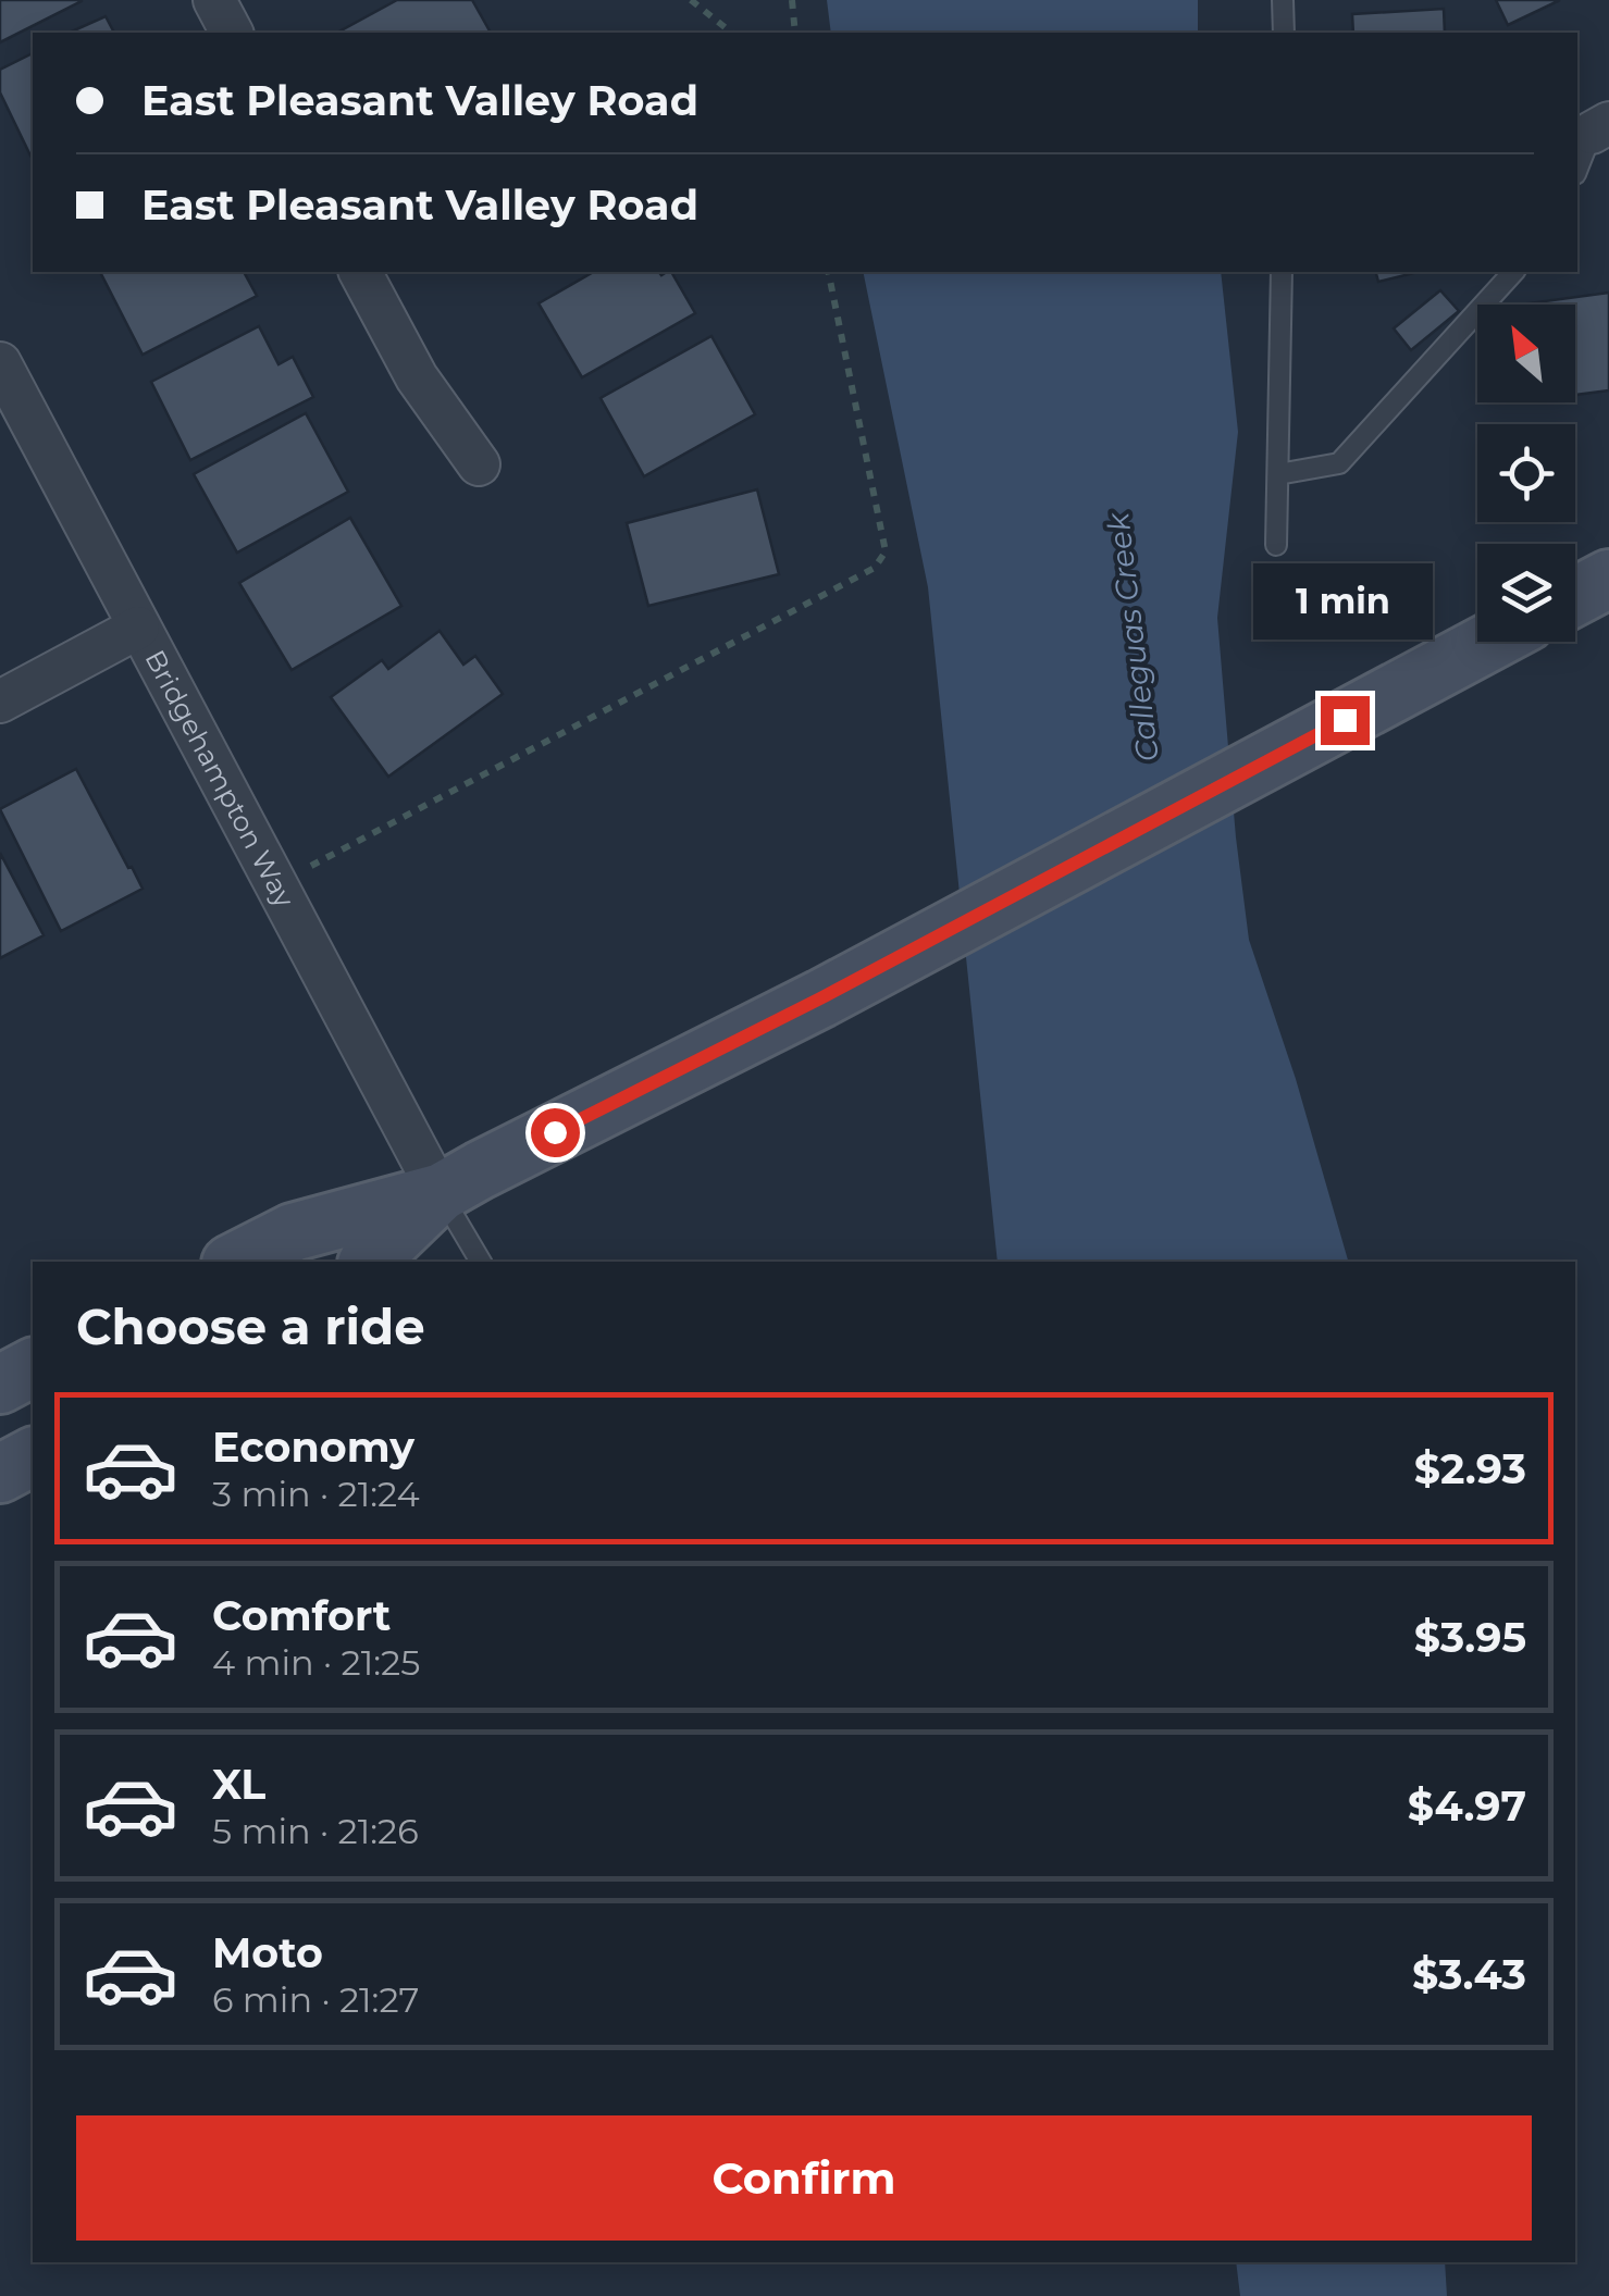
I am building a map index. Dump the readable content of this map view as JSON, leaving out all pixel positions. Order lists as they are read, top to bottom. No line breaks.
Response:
{"streets":{"street":["Bridgehampton Way"]},"water":["Calleguas Creek"],"north":"top left","page":{"banner":["East Pleasant Valley Road","East Pleasant Valley Road"],"bubble":"1 min","heading":"Choose a ride","list":[{"name":"Economy","note":"3 min · 21:24","value":"$2.93"},{"name":"Comfort","note":"4 min · 21:25","value":"$3.95"},{"name":"XL","note":"5 min · 21:26","value":"$4.97"},{"name":"Moto","note":"6 min · 21:27","value":"$3.43"}],"buttons":"Confirm"}}
